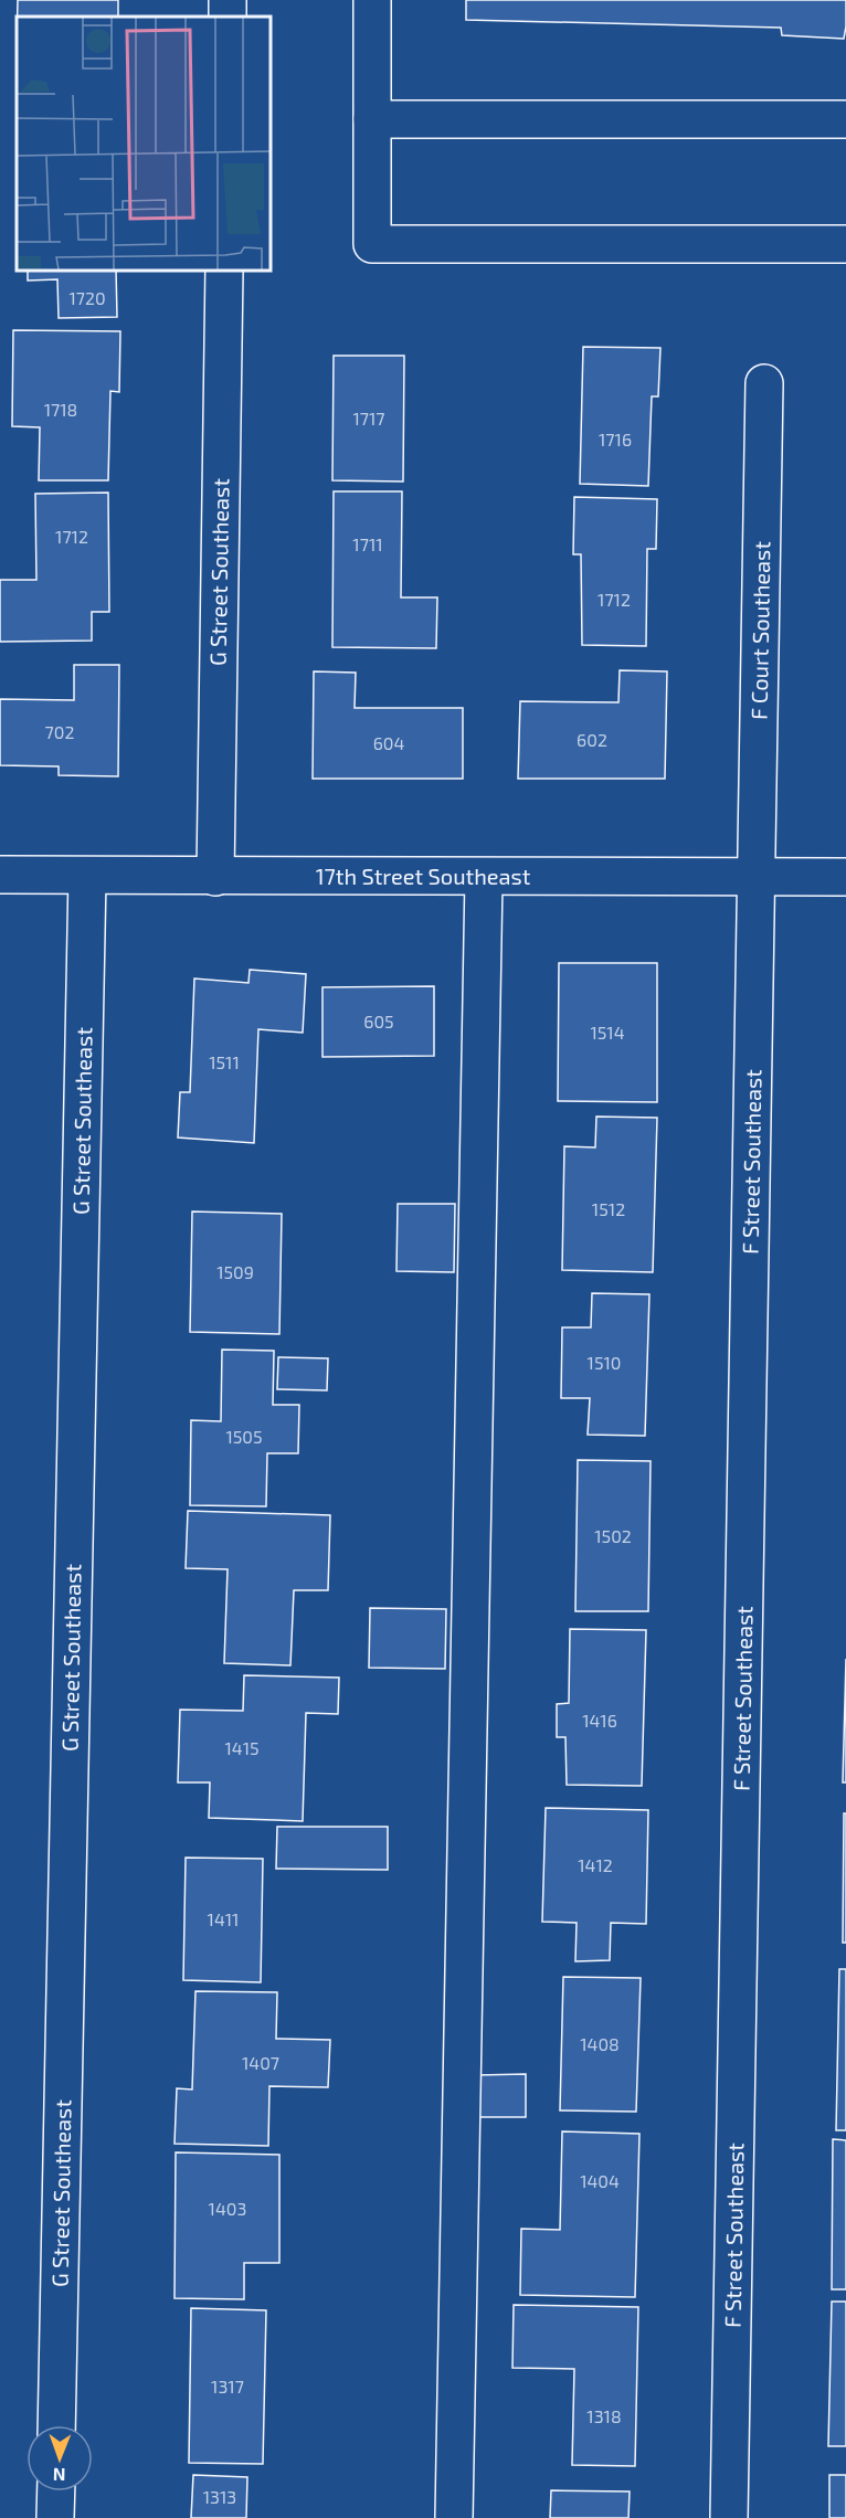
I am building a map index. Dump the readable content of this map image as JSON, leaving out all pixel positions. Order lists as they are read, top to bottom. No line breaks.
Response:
{"streets":{"street":["G Street Southeast","F Court Southeast","17th Street Southeast","F Street Southeast"]},"crossings":[["G Street Southeast","17th Street Southeast"],["F Court Southeast","17th Street Southeast"],["F Court Southeast","F Street Southeast"],["17th Street Southeast","F Street Southeast"]],"house_numbers":["1720","1718","1717","1716","1712","1711","1712","702","602","604","605","1514","1511","1512","1509","1510","1505","1502","1416","1415","1412","1411","1408","1407","1404","1403","1317","1318","1313"],"north":"bottom"}
